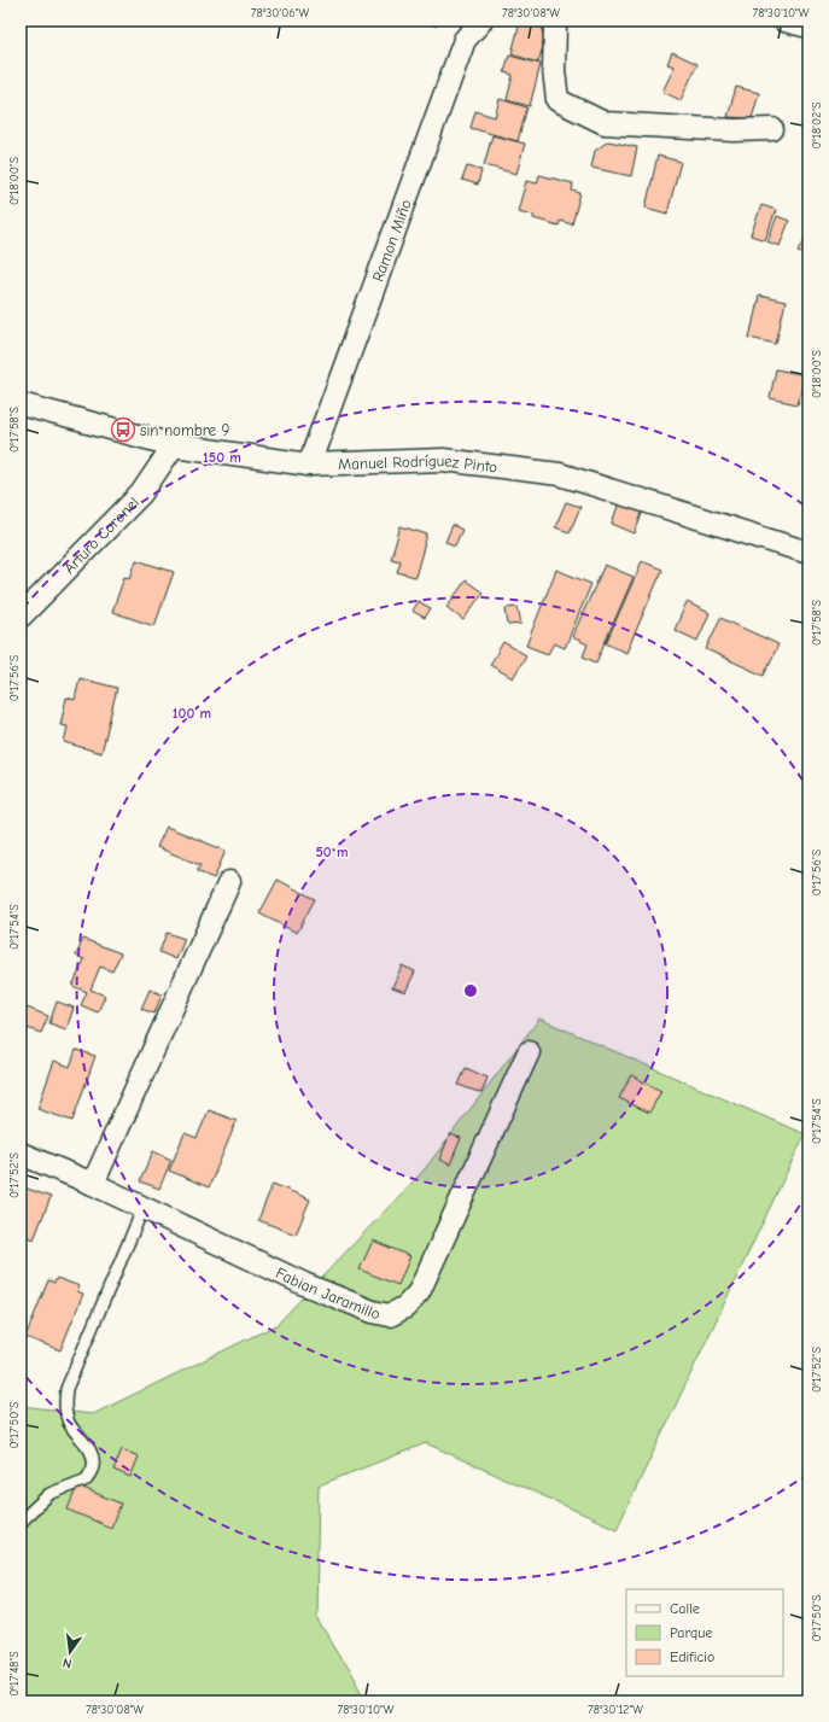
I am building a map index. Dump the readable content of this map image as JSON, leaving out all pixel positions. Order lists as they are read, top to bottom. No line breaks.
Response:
{"streets":{"street":["Ramon Miño","Manuel Rodríguez Pinto","Arturo Coronel","Fabian Jaramillo"]},"crossings":[["Ramon Miño","Manuel Rodríguez Pinto"],["Manuel Rodríguez Pinto","Arturo Coronel"]],"places":{"bus stop":["sin nombre 9"]},"legend":["Calle","Parque","Edificio"],"north":"bottom","coordinates":["78°30'06\"W","78°30'08\"W","78°30'10\"W","0°18'02\"S","0°18'00\"S","0°17'58\"S","0°17'56\"S","0°17'54\"S","0°17'52\"S","0°17'50\"S","0°17'48\"S","78°30'12\"W"],"rings":["150 m","100 m","50 m"]}
